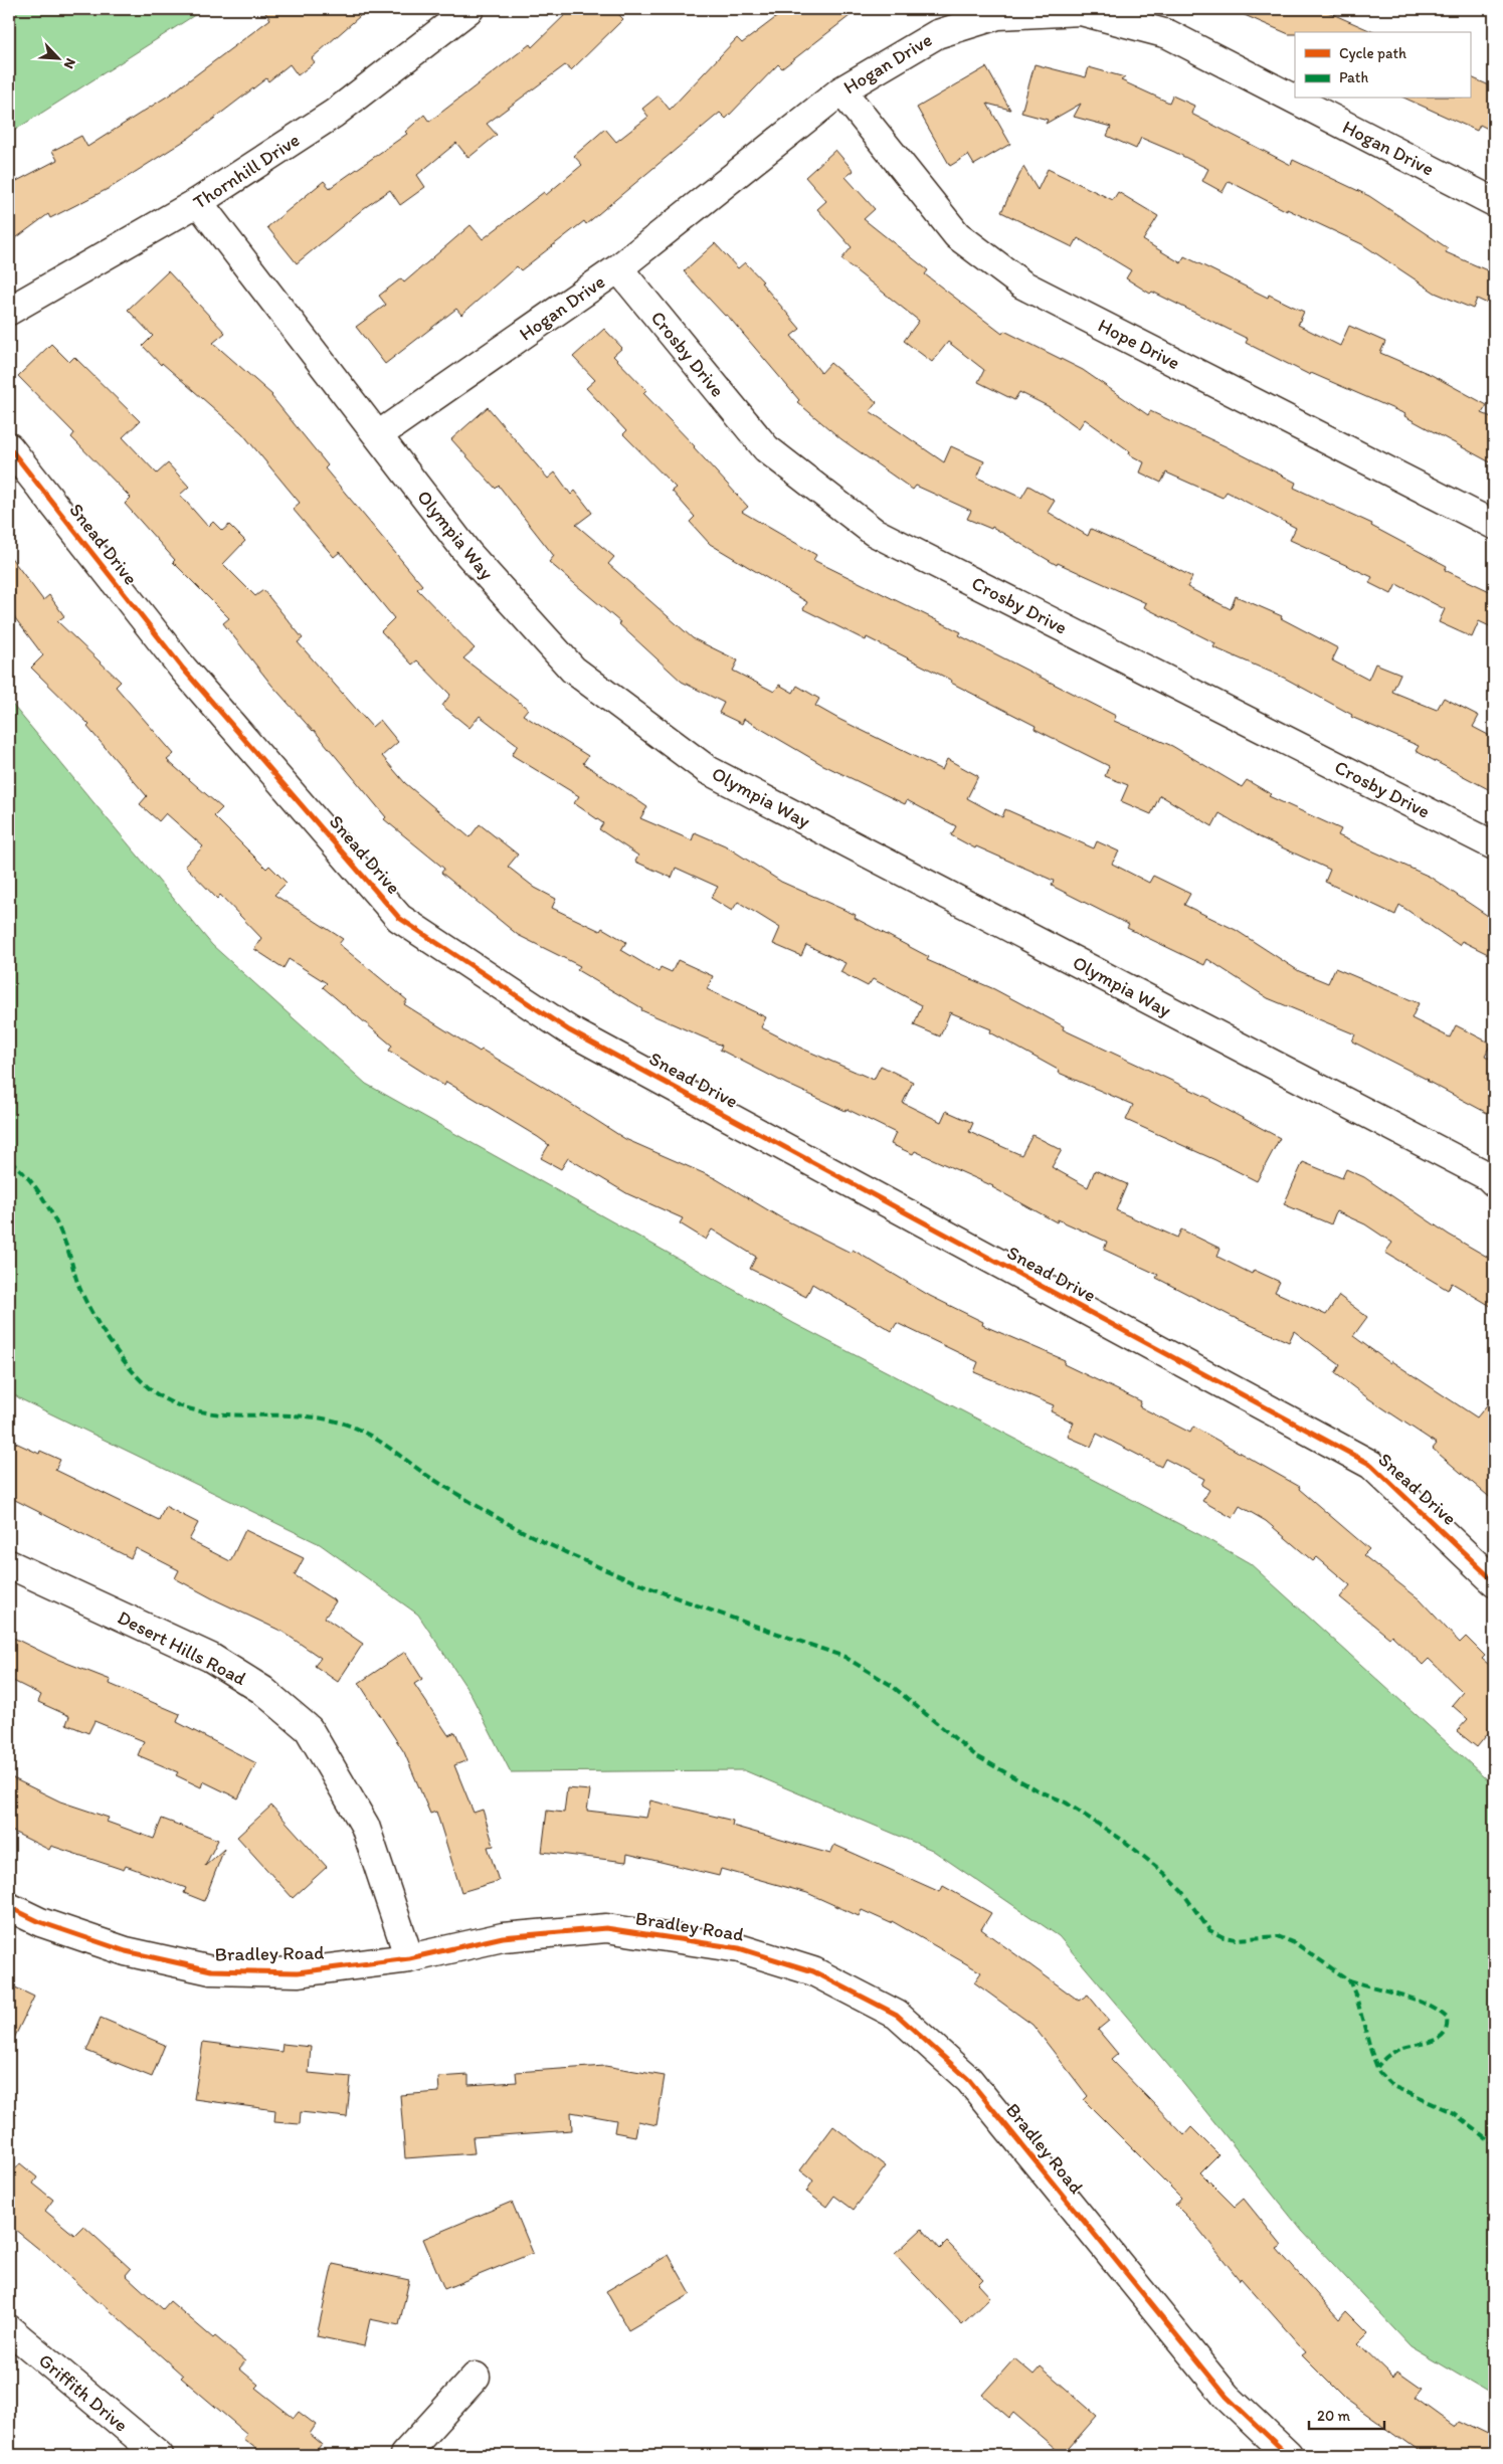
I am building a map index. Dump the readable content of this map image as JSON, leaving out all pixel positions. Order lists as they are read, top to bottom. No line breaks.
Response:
{"streets":{"street":["Hogan Drive","Thornhill Drive","Hope Drive","Crosby Drive","Olympia Way","Snead Drive","Desert Hills Road","Bradley Road","Griffith Drive"]},"crossings":[["Hogan Drive","Hope Drive"],["Hogan Drive","Crosby Drive"],["Hogan Drive","Olympia Way"],["Thornhill Drive","Olympia Way"],["Desert Hills Road","Bradley Road"]],"legend":["Cycle path","Path"],"scale_bar":"20 m","north":"bottom right"}
